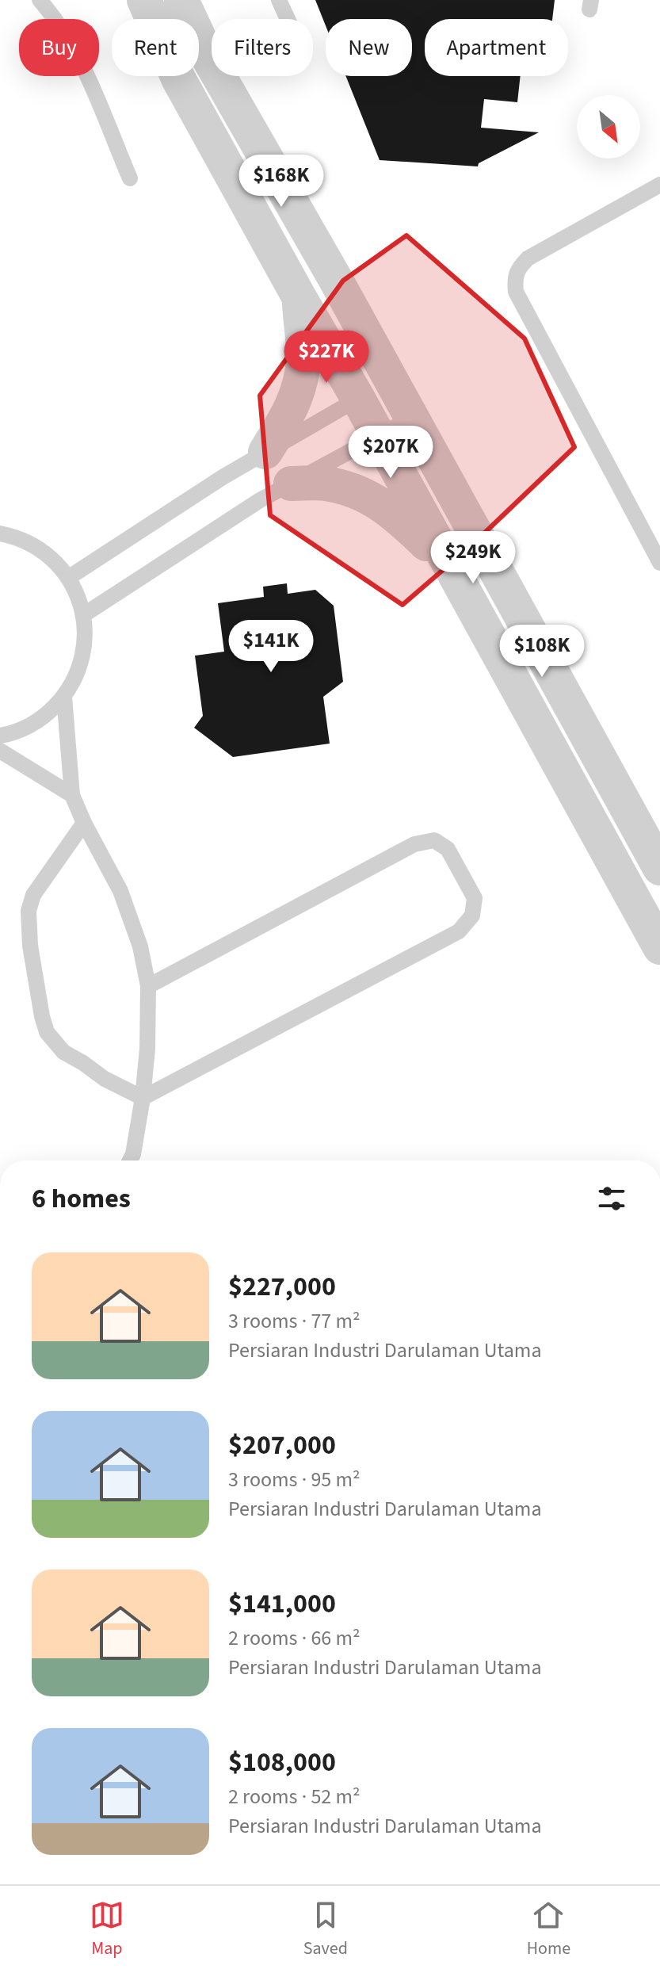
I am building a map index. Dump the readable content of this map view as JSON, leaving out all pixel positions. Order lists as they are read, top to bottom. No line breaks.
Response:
{"north":"bottom right","page":{"chip":["Buy","Rent","Filters","New","Apartment"],"price":["$168K","$227K","$207K","$249K","$141K","$108K"],"heading":"6 homes","list":[{"name":"$227,000","note":"3 rooms · 77 m² · Persiaran Industri Darulaman Utama"},{"name":"$207,000","note":"3 rooms · 95 m² · Persiaran Industri Darulaman Utama"},{"name":"$141,000","note":"2 rooms · 66 m² · Persiaran Industri Darulaman Utama"},{"name":"$108,000","note":"2 rooms · 52 m² · Persiaran Industri Darulaman Utama"}],"tabs":["Map","Saved","Home"]}}
